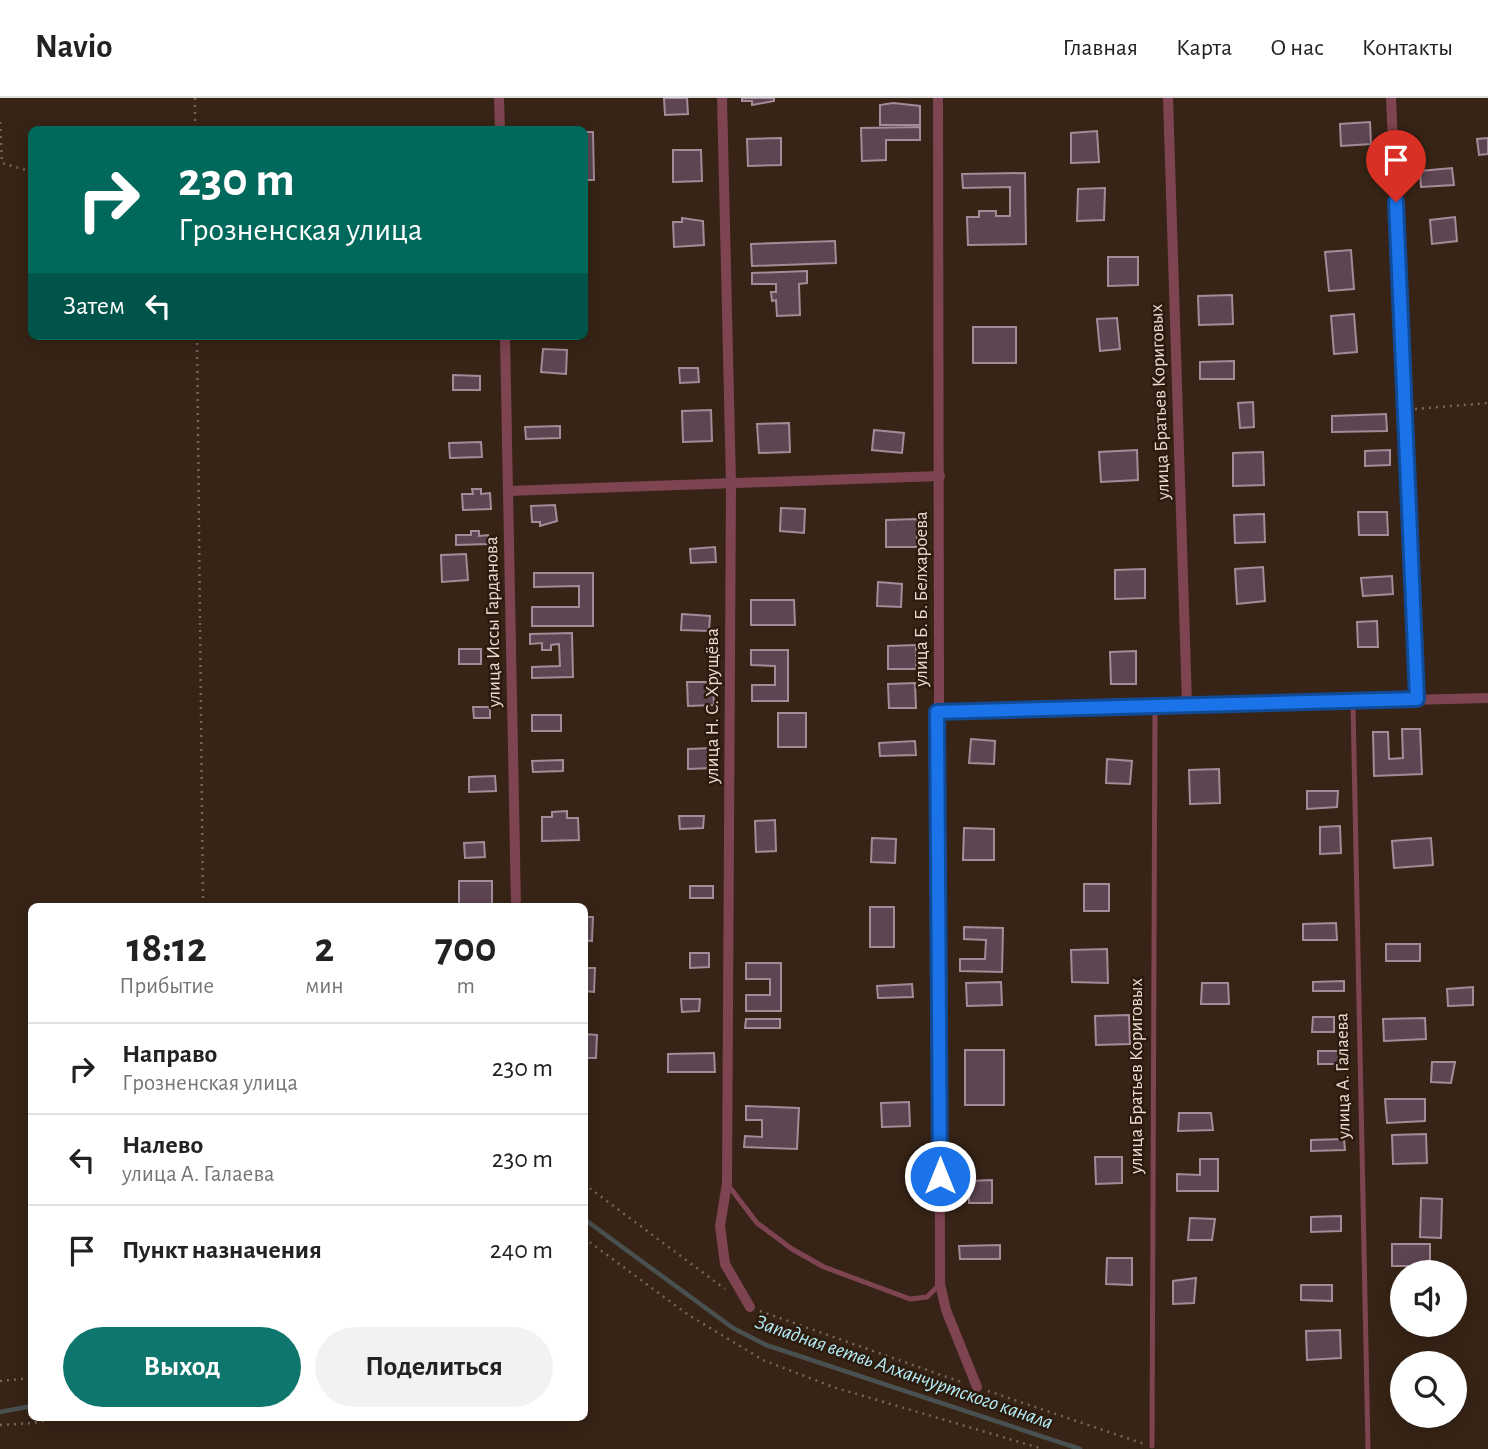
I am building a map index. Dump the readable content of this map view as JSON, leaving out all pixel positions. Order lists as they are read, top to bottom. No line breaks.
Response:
{"streets":{"street":["улица Братьев Кориговых","улица Б. Б. Белхароева","улица Иссы Гарданова","улица Н. С. Хрущёва"],"lane":["улица А. Галаева"]},"water":["Западная ветвь Алханчуртского канала"],"page":{"header":"Navio","nav":["Главная","Карта","О нас","Контакты"],"turn":["230 m","Грозненская улица"],"then":"Затем","eta":["18:12","Прибытие","2","мин","700","m"],"list":[{"name":"Направо","note":"Грозненская улица","value":"230 m"},{"name":"Налево","note":"улица А. Галаева","value":"230 m"},{"name":"Пункт назначения","value":"240 m"}],"buttons":["Выход","Поделиться"]}}
